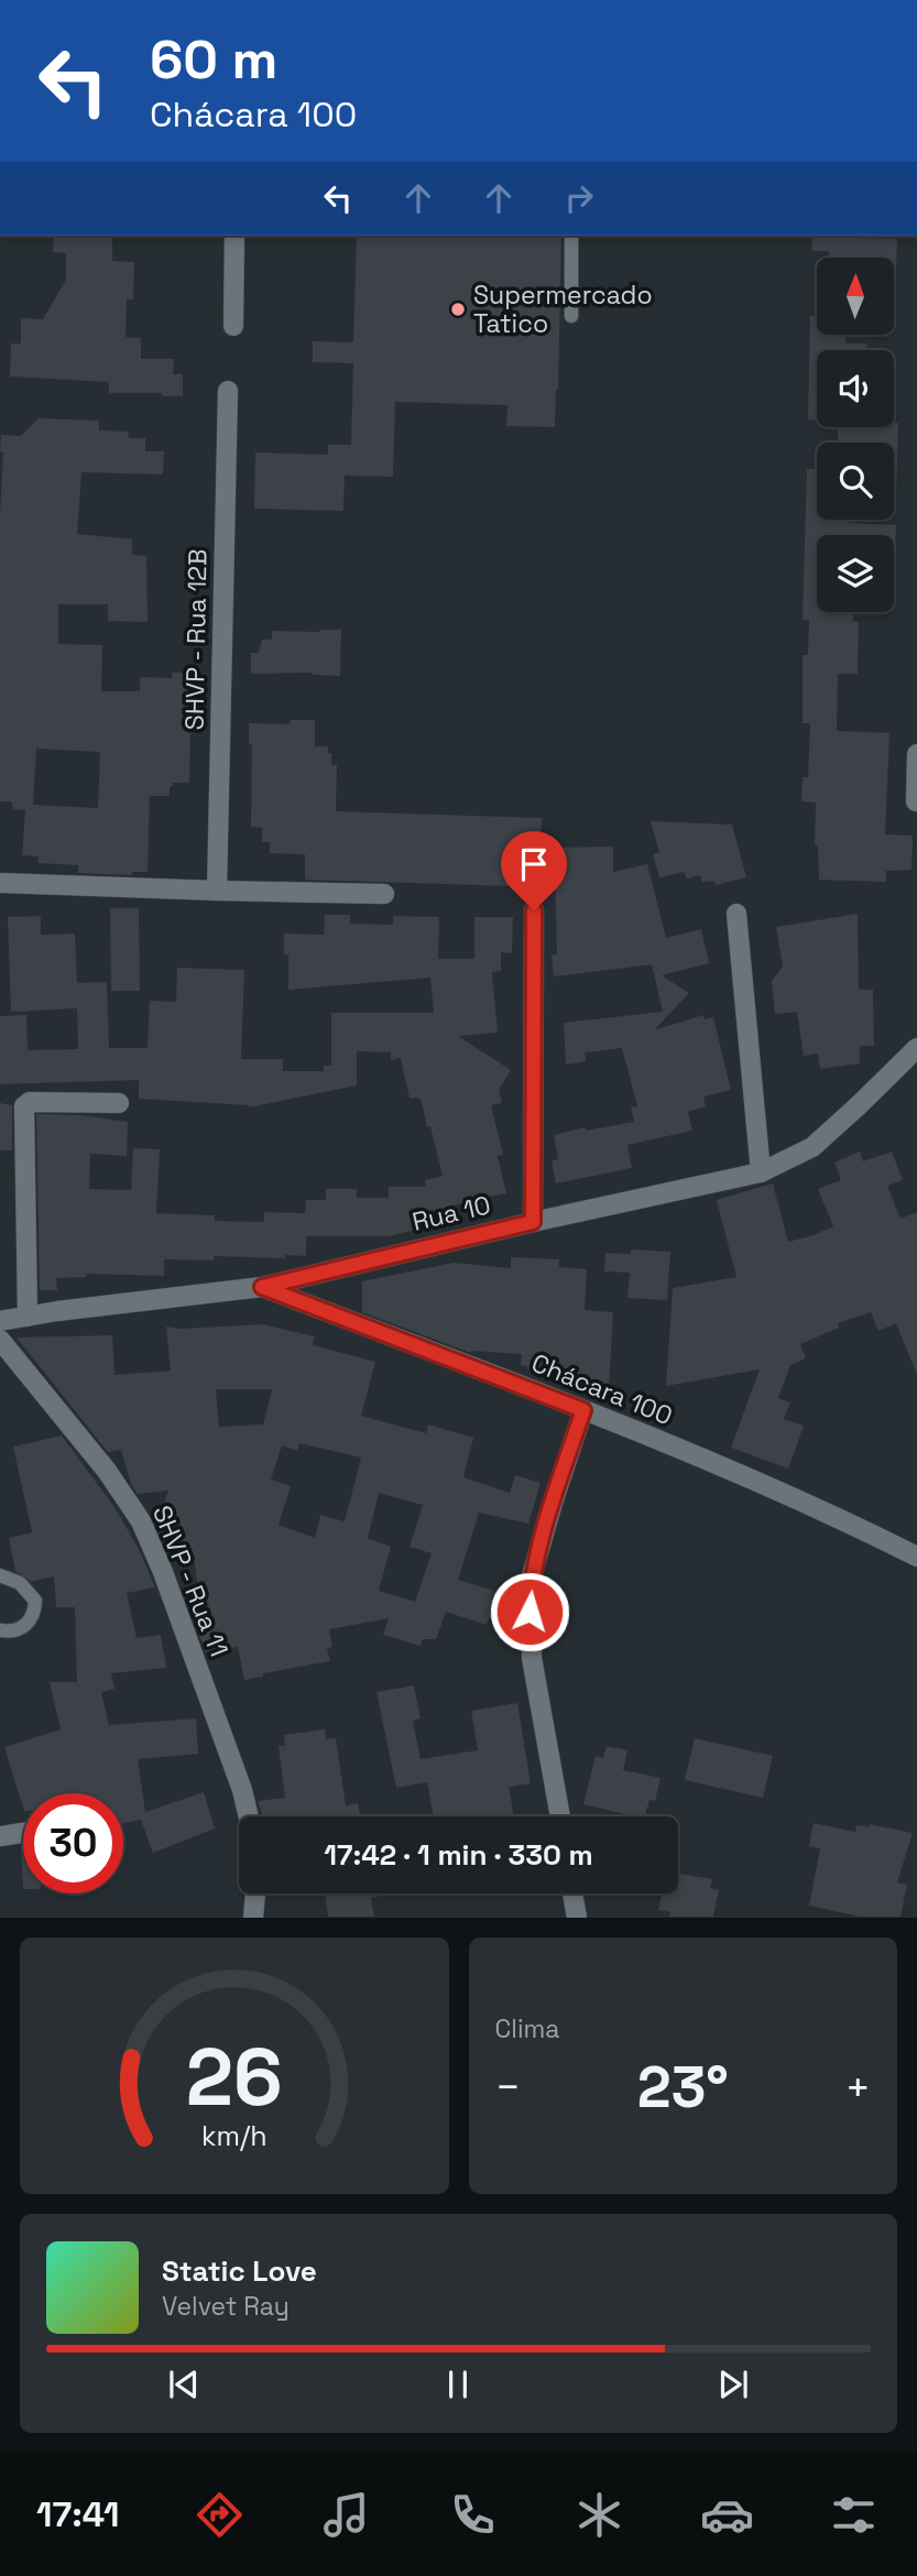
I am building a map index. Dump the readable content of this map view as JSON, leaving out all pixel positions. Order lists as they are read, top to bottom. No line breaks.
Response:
{"streets":{"street":["SHVP - Rua 12B","Rua 10","Chácara 100","SHVP - Rua 11"]},"crossings":[["Rua 10","Chácara 100"]],"places":["Supermercado Tatico"],"north":"top","page":{"turn":["60 m","Chácara 100"],"limit":"30","trip":"17:42 · 1 min · 330 m","tile":"Clima","heat":["−","23°","+"],"song":["Static Love","Velvet Ray"],"tabs":"17:41","gauge":["26","km/h"]}}
